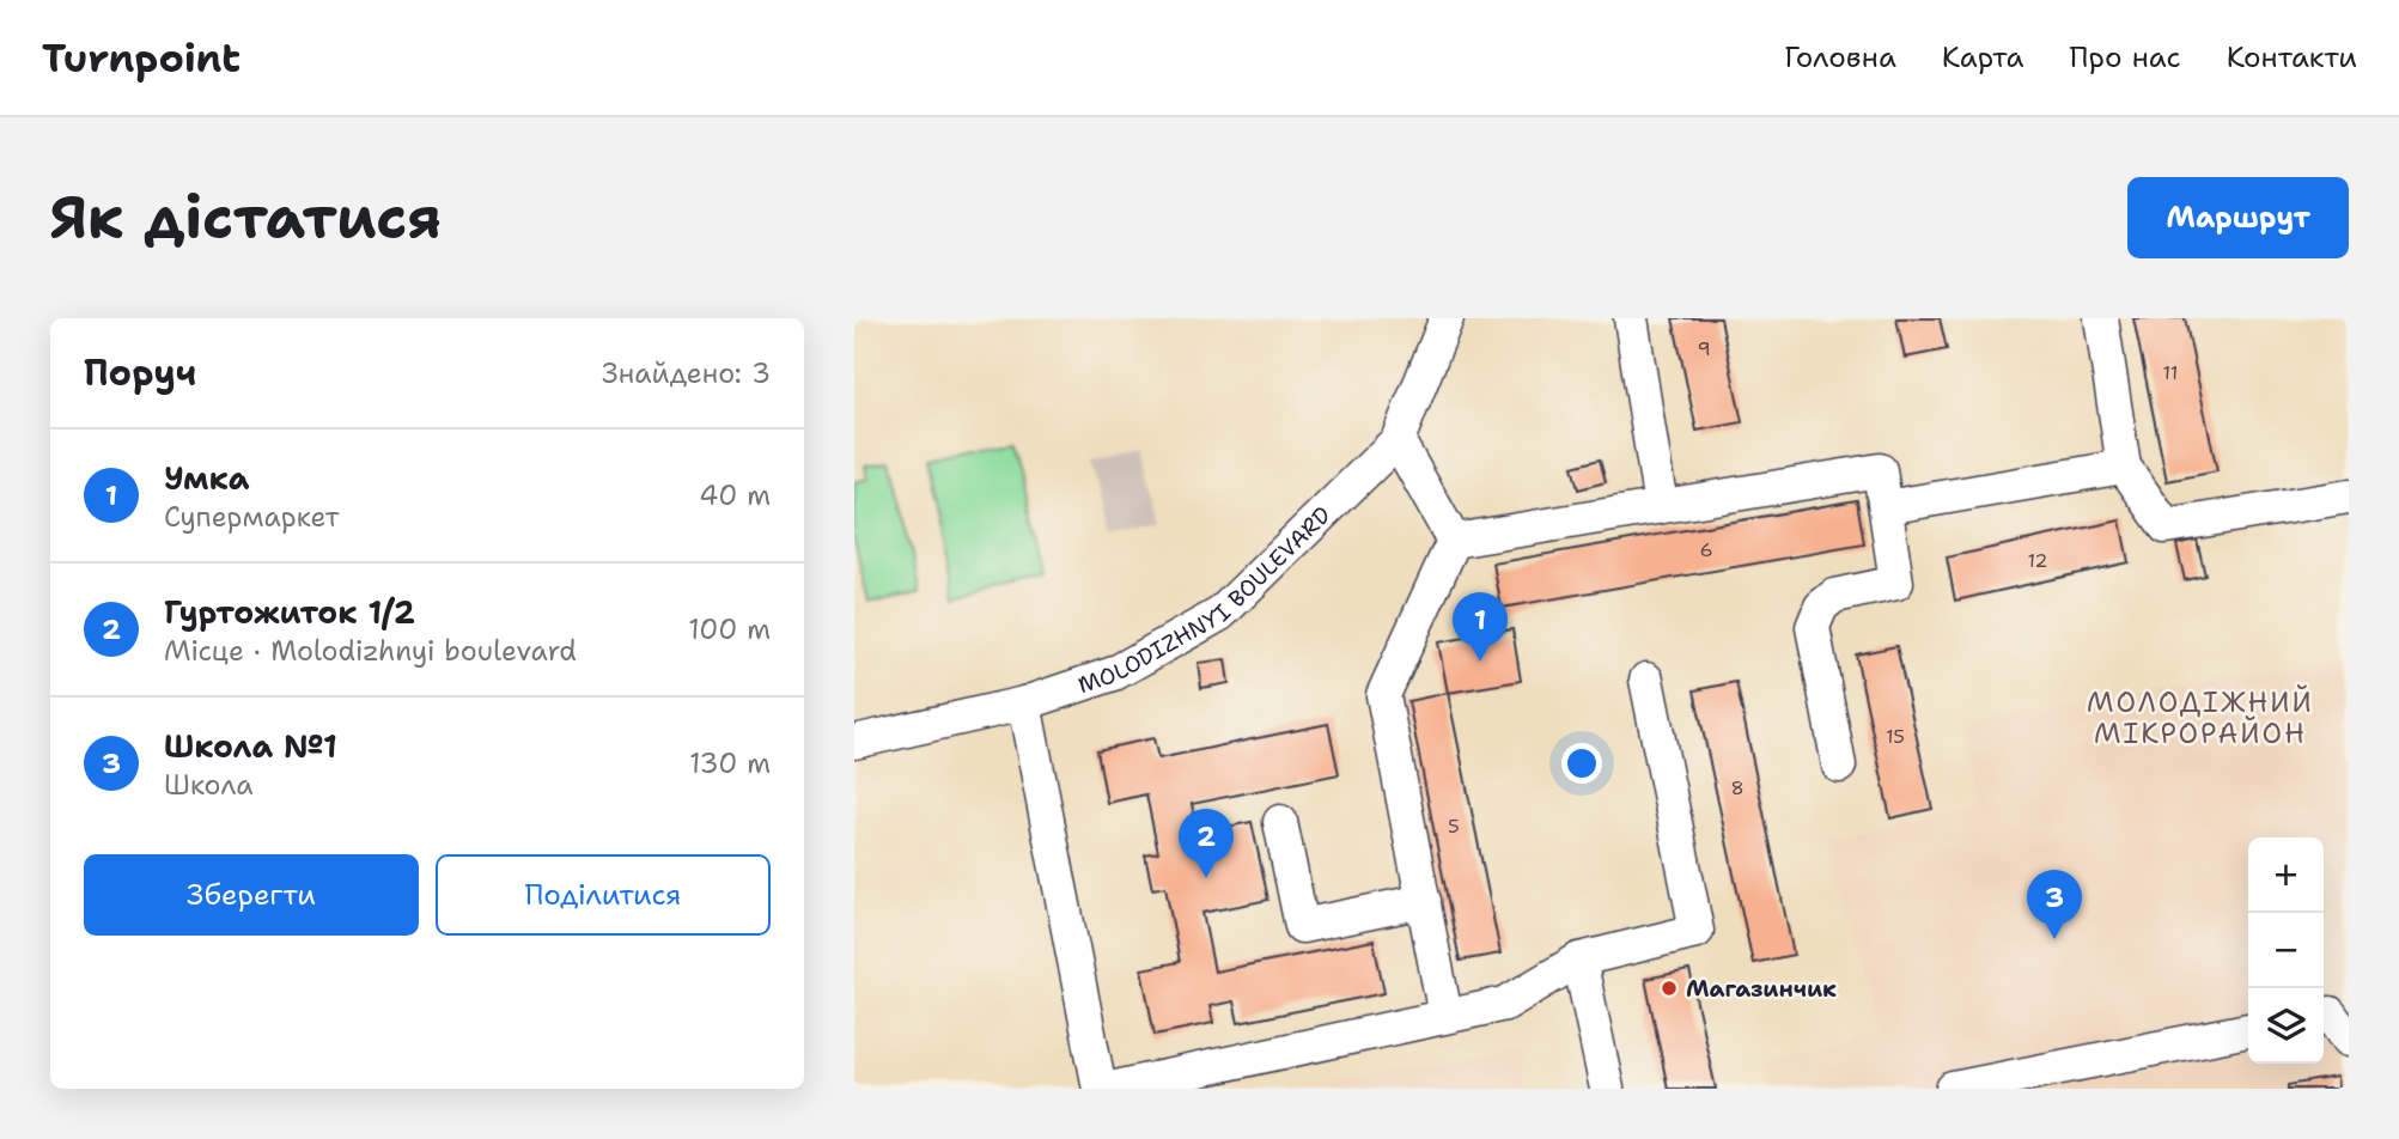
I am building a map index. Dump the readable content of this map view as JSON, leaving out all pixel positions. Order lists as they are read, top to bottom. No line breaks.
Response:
{"streets":{"street":["MOLODIZHNYI BOULEVARD"]},"districts":["МОЛОДІЖНИЙ МІКРОРАЙОН"],"places":["Магазинчик"],"house_numbers":["9","11","6","12","15","8","5"],"page":{"header":"Turnpoint","nav":["Головна","Карта","Про нас","Контакти"],"buttons":["Маршрут",["Зберегти","Поділитися"]],"title":"Як дістатися","heading":["Поруч","Знайдено: 3"],"list":[{"mark":"1","name":"Умка","note":"Супермаркет","value":"40 m"},{"mark":"2","name":"Гуртожиток 1/2","note":"Місце · Molodizhnyi boulevard","value":"100 m"},{"mark":"3","name":"Школа №1","note":"Школа","value":"130 m"}],"pins":["1","2","3"],"map_buttons":["+","−"]}}
